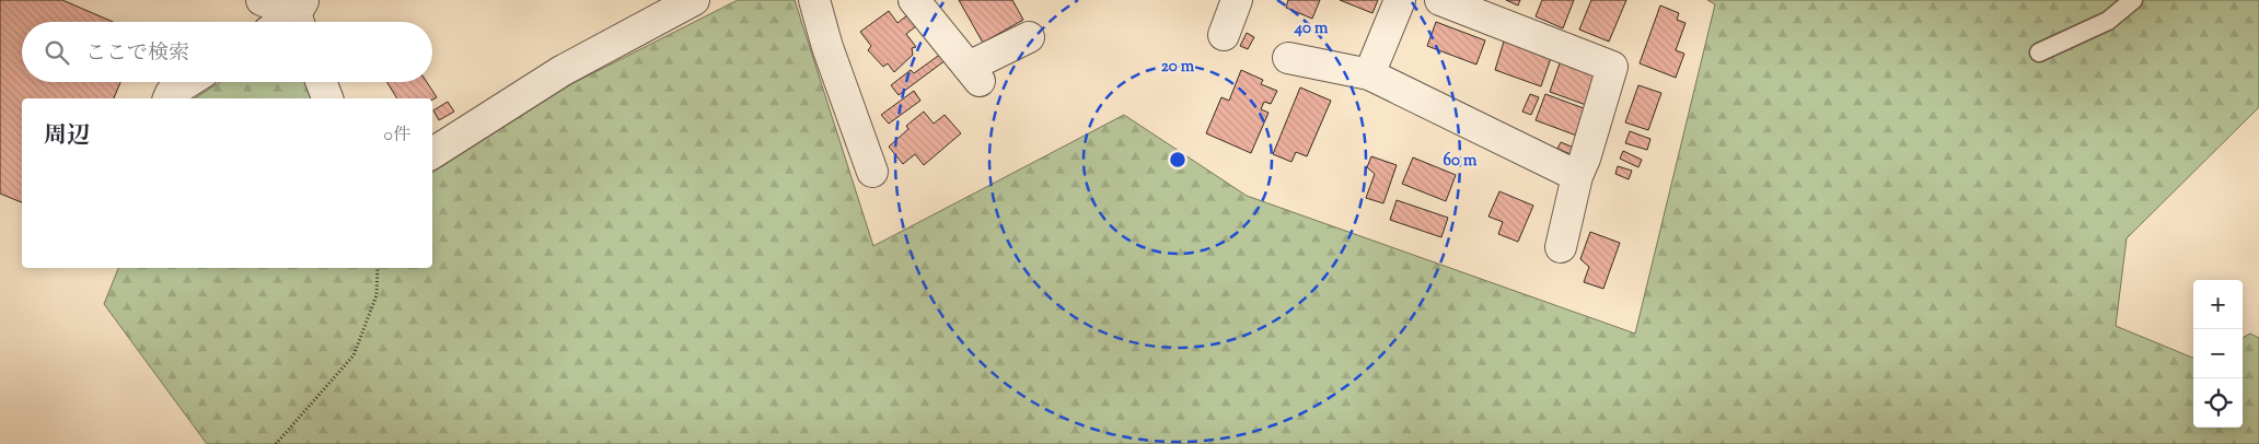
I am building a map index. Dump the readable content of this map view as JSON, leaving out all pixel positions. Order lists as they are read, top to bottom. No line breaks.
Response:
{"page":{"search":"ここで検索","heading":["周辺","0件"],"map_buttons":["+","−"]},"rings":["40 m","20 m","60 m"]}
